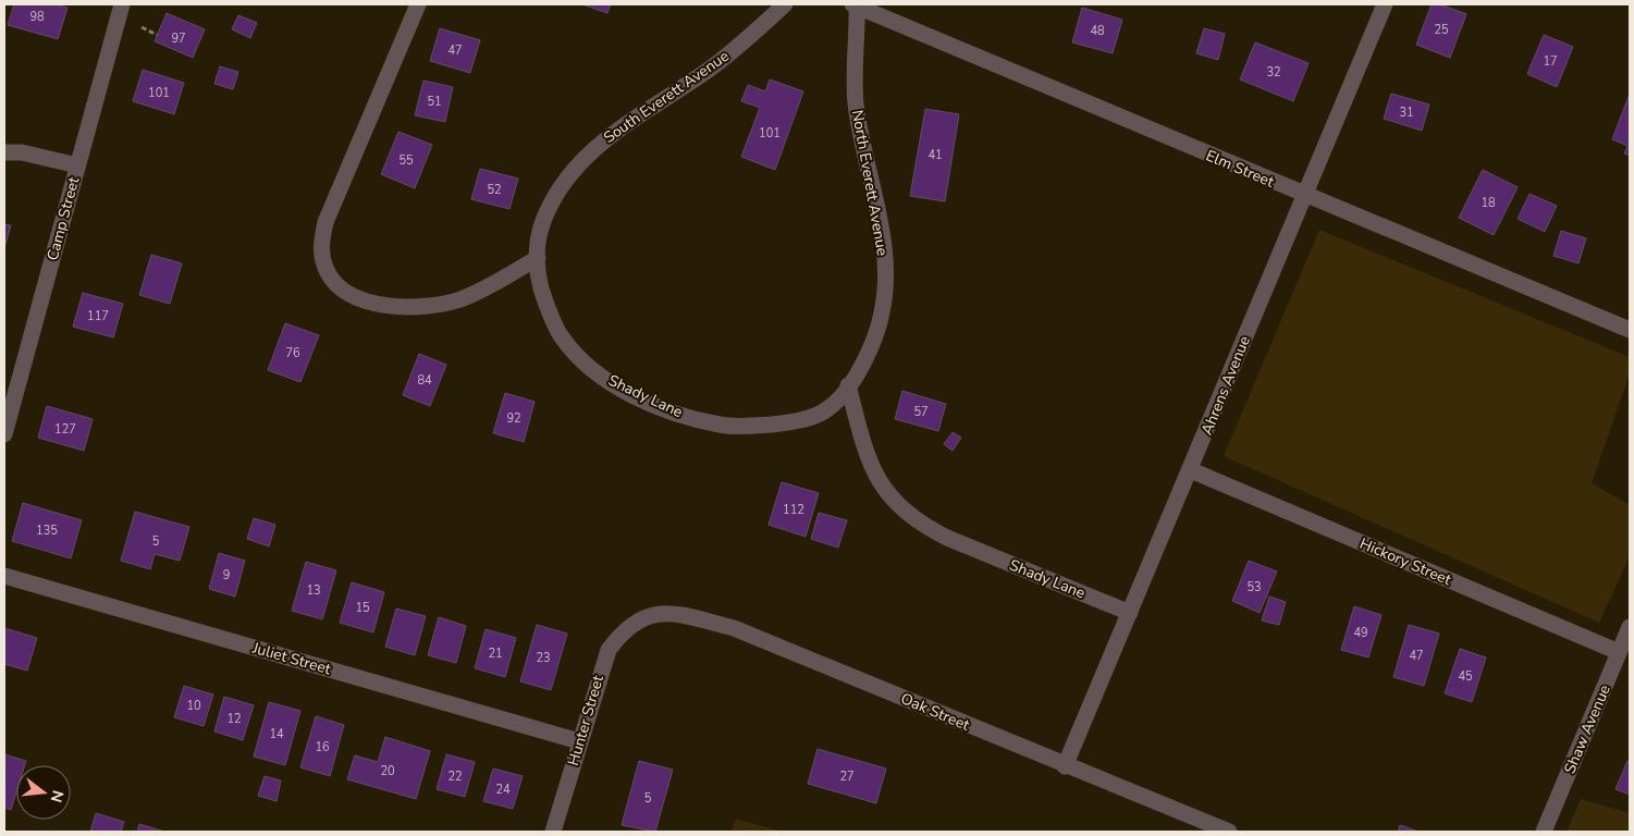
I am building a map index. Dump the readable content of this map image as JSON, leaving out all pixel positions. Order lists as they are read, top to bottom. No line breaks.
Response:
{"streets":{"street":["South Everett Avenue","Elm Street","North Everett Avenue","Camp Street","Ahrens Avenue","Shady Lane","Hickory Street","Juliet Street","Oak Street","Hunter Street","Shaw Avenue"]},"crossings":[["South Everett Avenue","Shady Lane"],["Elm Street","North Everett Avenue"],["Elm Street","Ahrens Avenue"],["North Everett Avenue","Shady Lane"],["Ahrens Avenue","Shady Lane"],["Ahrens Avenue","Hickory Street"],["Ahrens Avenue","Oak Street"],["Hickory Street","Shaw Avenue"],["Juliet Street","Hunter Street"],["Oak Street","Hunter Street"]],"house_numbers":["98","25","48","97","47","17","32","101","51","31","101","41","55","52","18","117","76","84","57","92","127","112","135","5","9","53","13","15","49","21","47","23","45","10","12","14","16","20","22","27","24","5"],"north":"right"}
